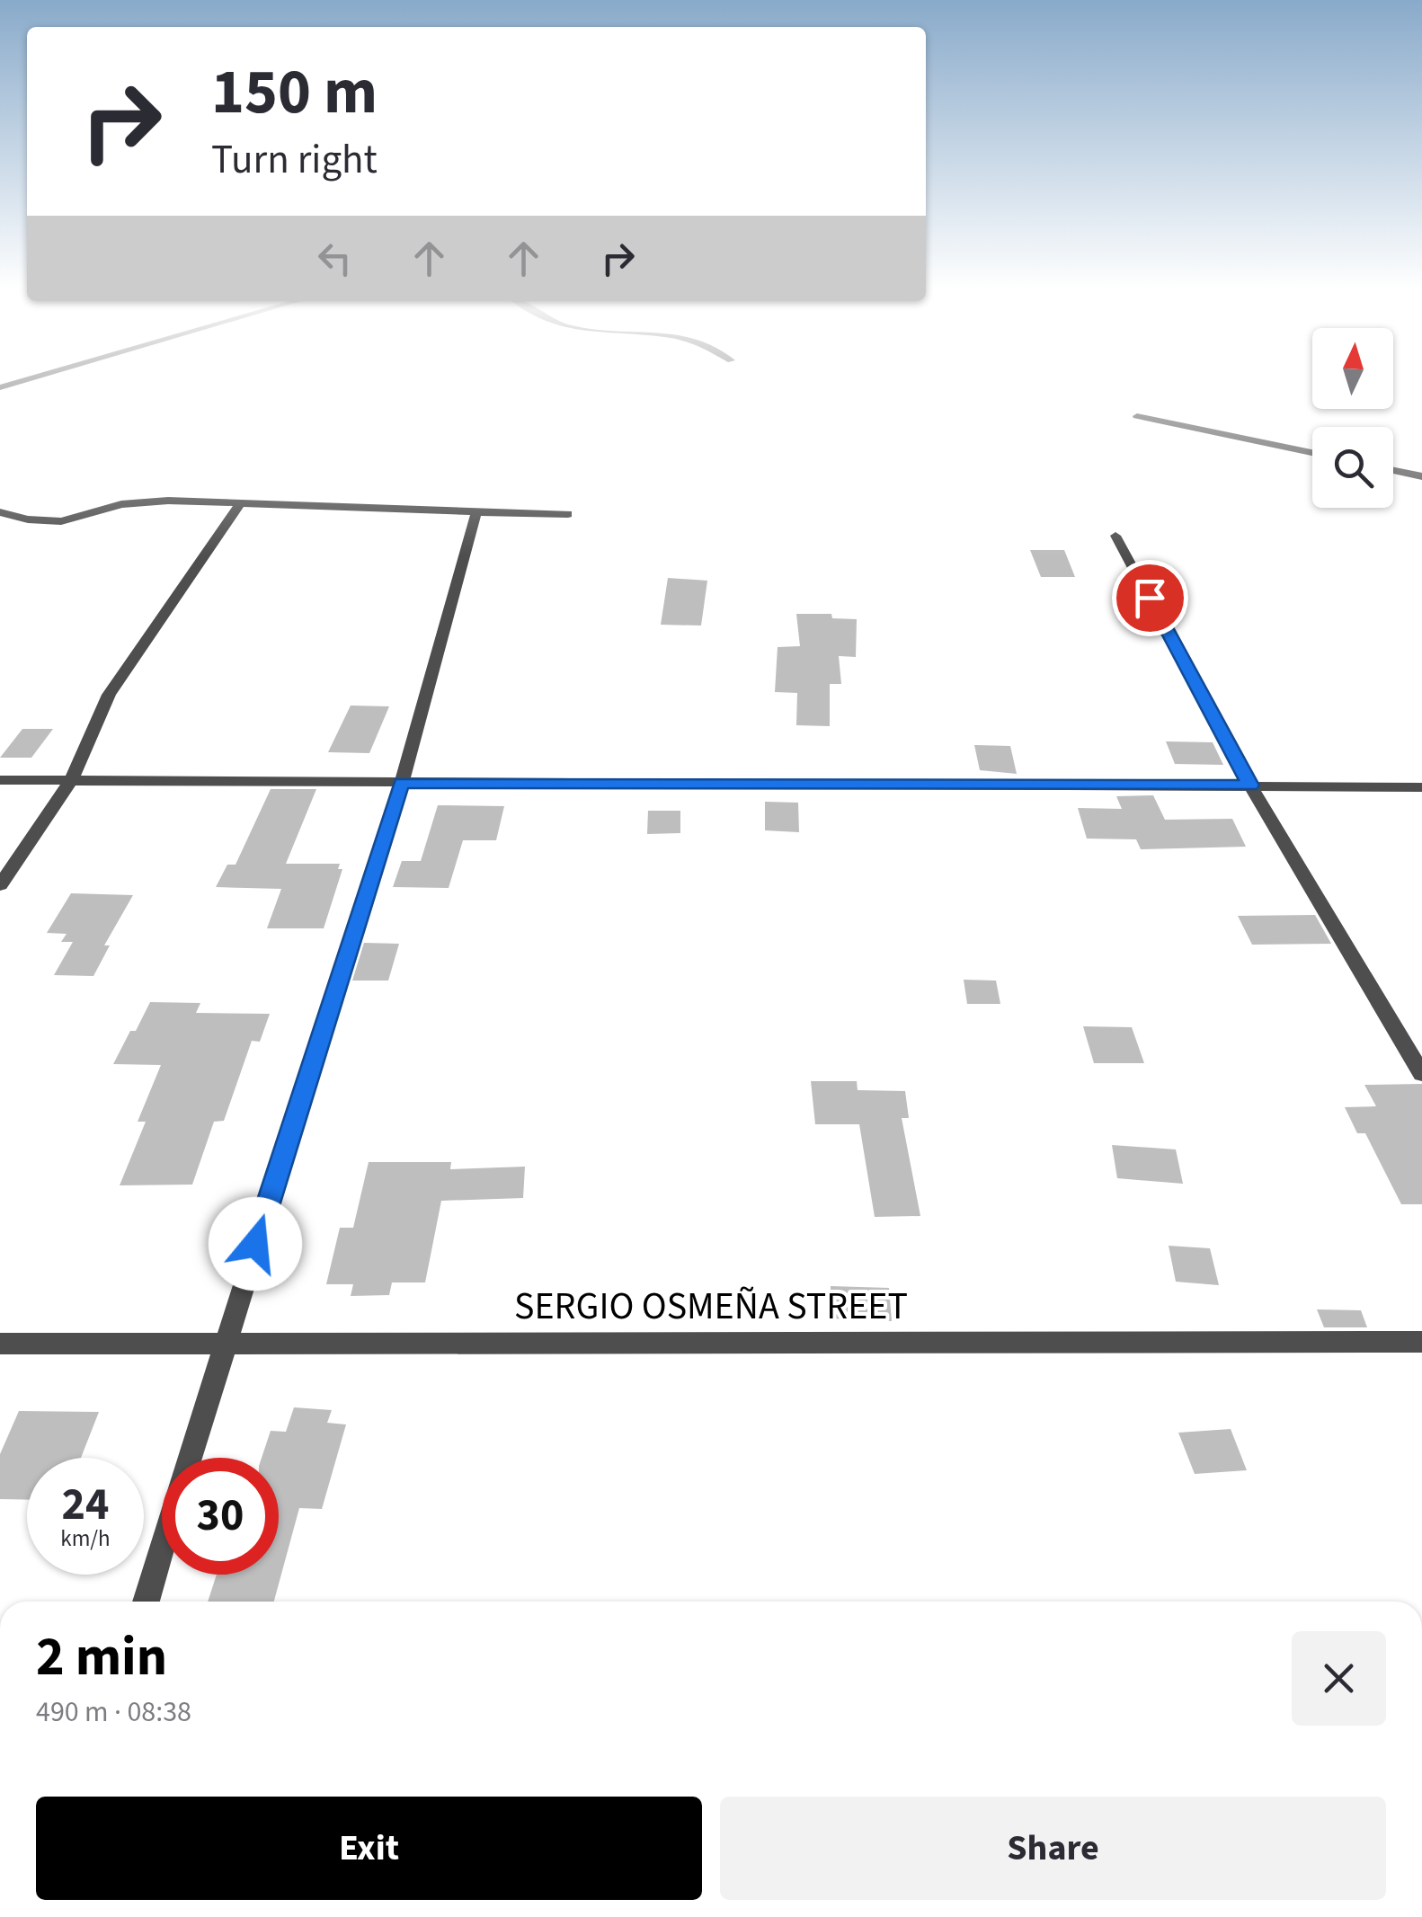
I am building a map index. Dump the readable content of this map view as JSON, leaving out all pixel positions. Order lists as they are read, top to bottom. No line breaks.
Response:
{"streets":{"street":["SERGIO OSMEÑA STREET"]},"north":"top","page":{"turn":["150 m","Turn right"],"speed":"24 km/h","limit":"30","heading":["2 min","490 m · 08:38"],"buttons":["Exit","Share"]}}
